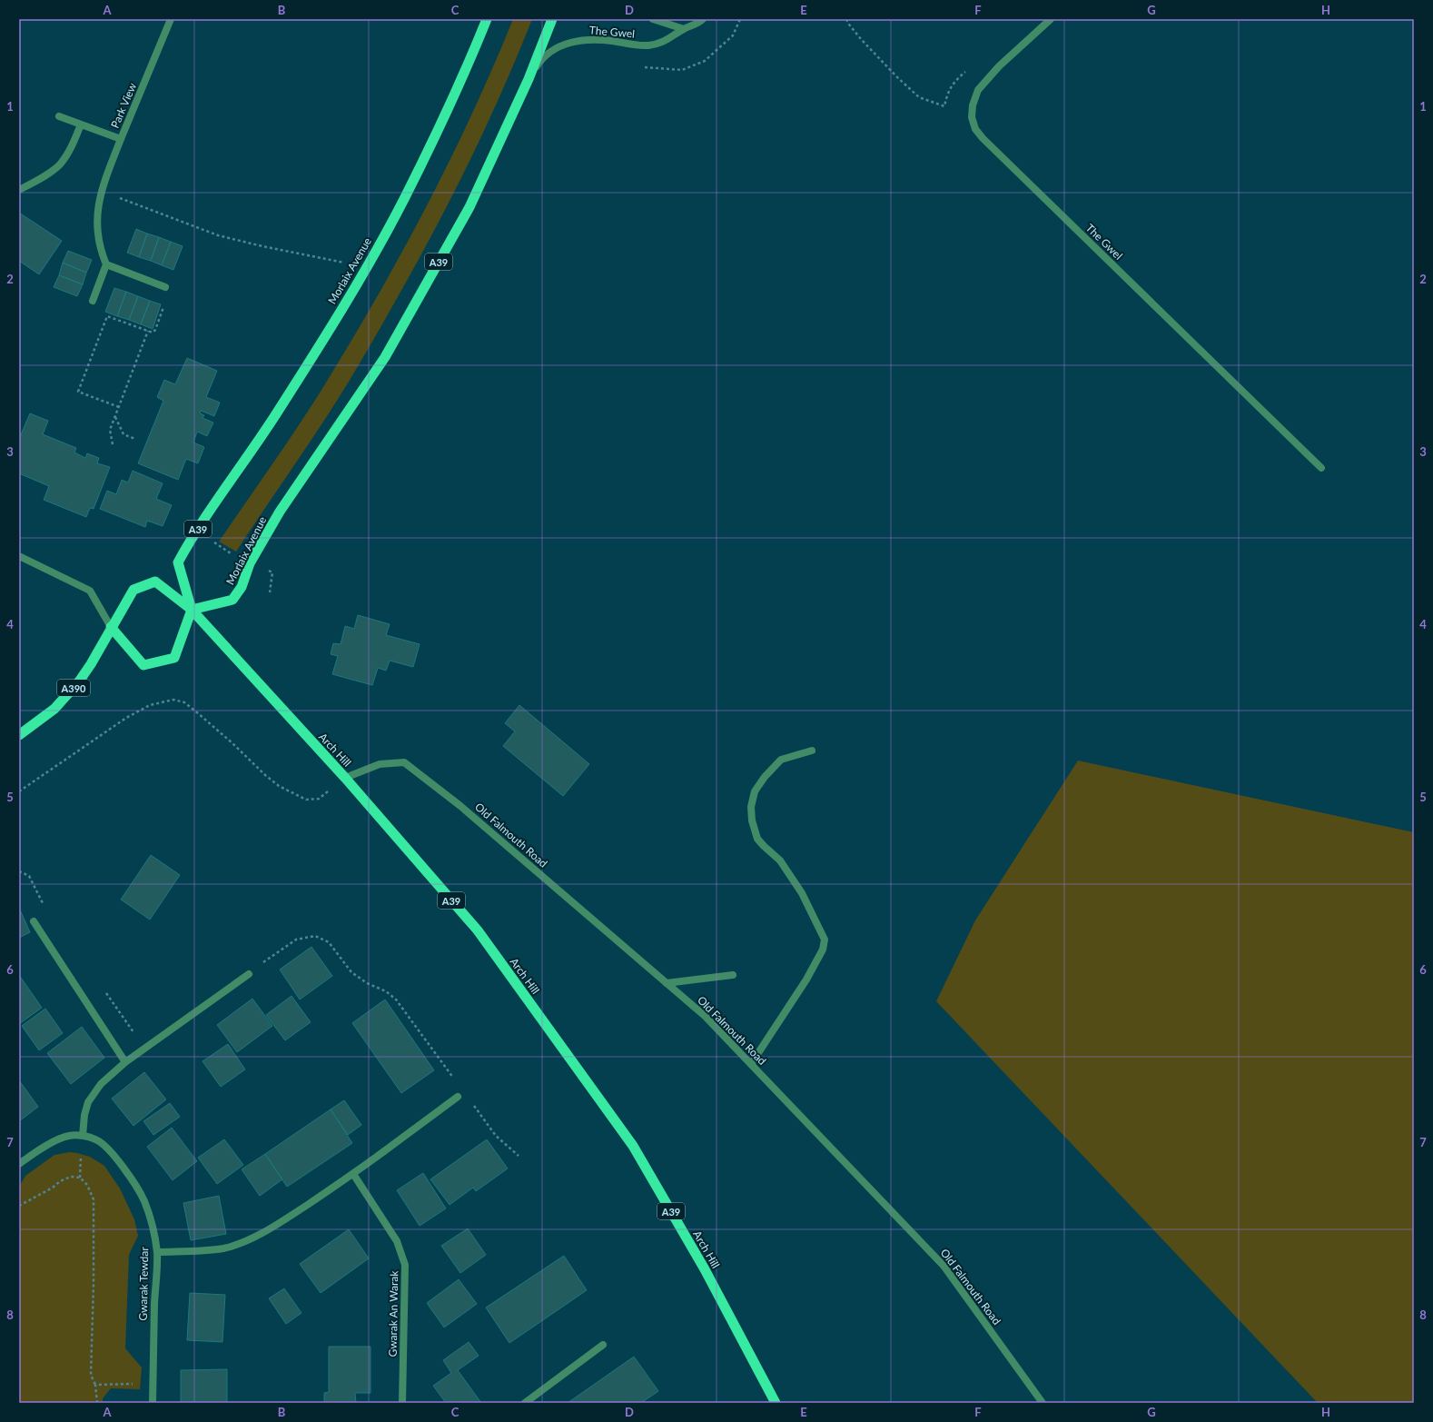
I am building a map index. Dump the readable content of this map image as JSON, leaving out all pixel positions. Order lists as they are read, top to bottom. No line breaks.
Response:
{"streets":{"highway":["A39","Morlaix Avenue","A390","Arch Hill"],"street":["The Gwel","Park View","Old Falmouth Road","Gwarak Tewdar","Gwarak An Warak"]},"crossings":[["The Gwel","Morlaix Avenue"],["Morlaix Avenue","A390"],["Morlaix Avenue","Arch Hill"],["A390","Arch Hill"],["Arch Hill","Old Falmouth Road"]],"grid":{"columns":["A","B","C","D","E","F","G","H"],"rows":["1","2","3","4","5","6","7","8"]}}
